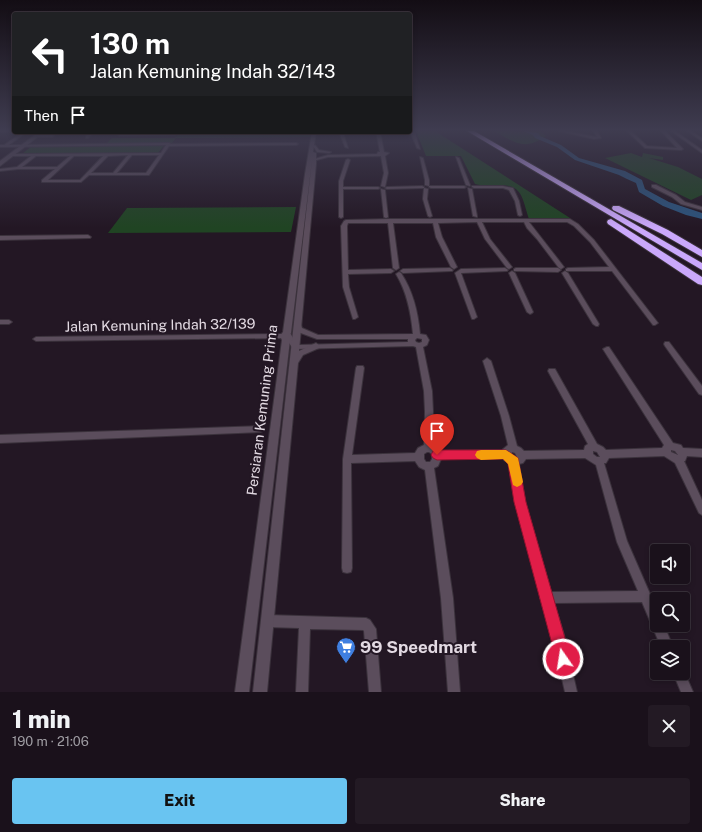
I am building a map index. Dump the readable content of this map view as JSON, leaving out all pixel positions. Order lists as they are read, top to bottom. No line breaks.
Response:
{"streets":{"street":["Jalan Kemuning Indah 32/139","Persiaran Kemuning Prima"]},"crossings":[["Jalan Kemuning Indah 32/139","Persiaran Kemuning Prima"]],"places":{"supermarket":["99 Speedmart"]},"page":{"turn":["130 m","Jalan Kemuning Indah 32/143"],"then":"Then","heading":["1 min","190 m · 21:06"],"buttons":["Exit","Share"]}}
